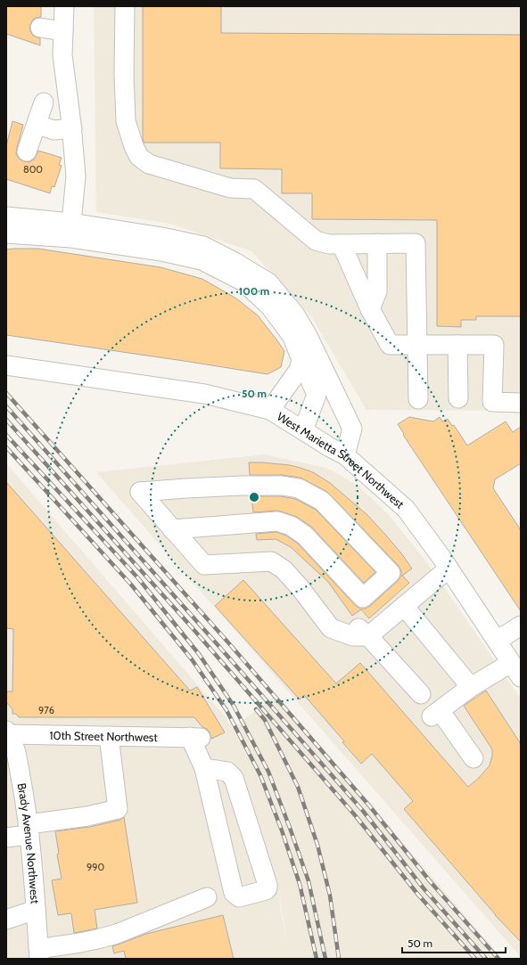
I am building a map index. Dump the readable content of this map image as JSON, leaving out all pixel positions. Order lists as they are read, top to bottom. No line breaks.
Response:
{"streets":{"street":["West Marietta Street Northwest","10th Street Northwest","Brady Avenue Northwest"]},"crossings":[["10th Street Northwest","Brady Avenue Northwest"]],"house_numbers":["800","976","990"],"scale_bar":"50 m","rings":["100 m","50 m"]}
